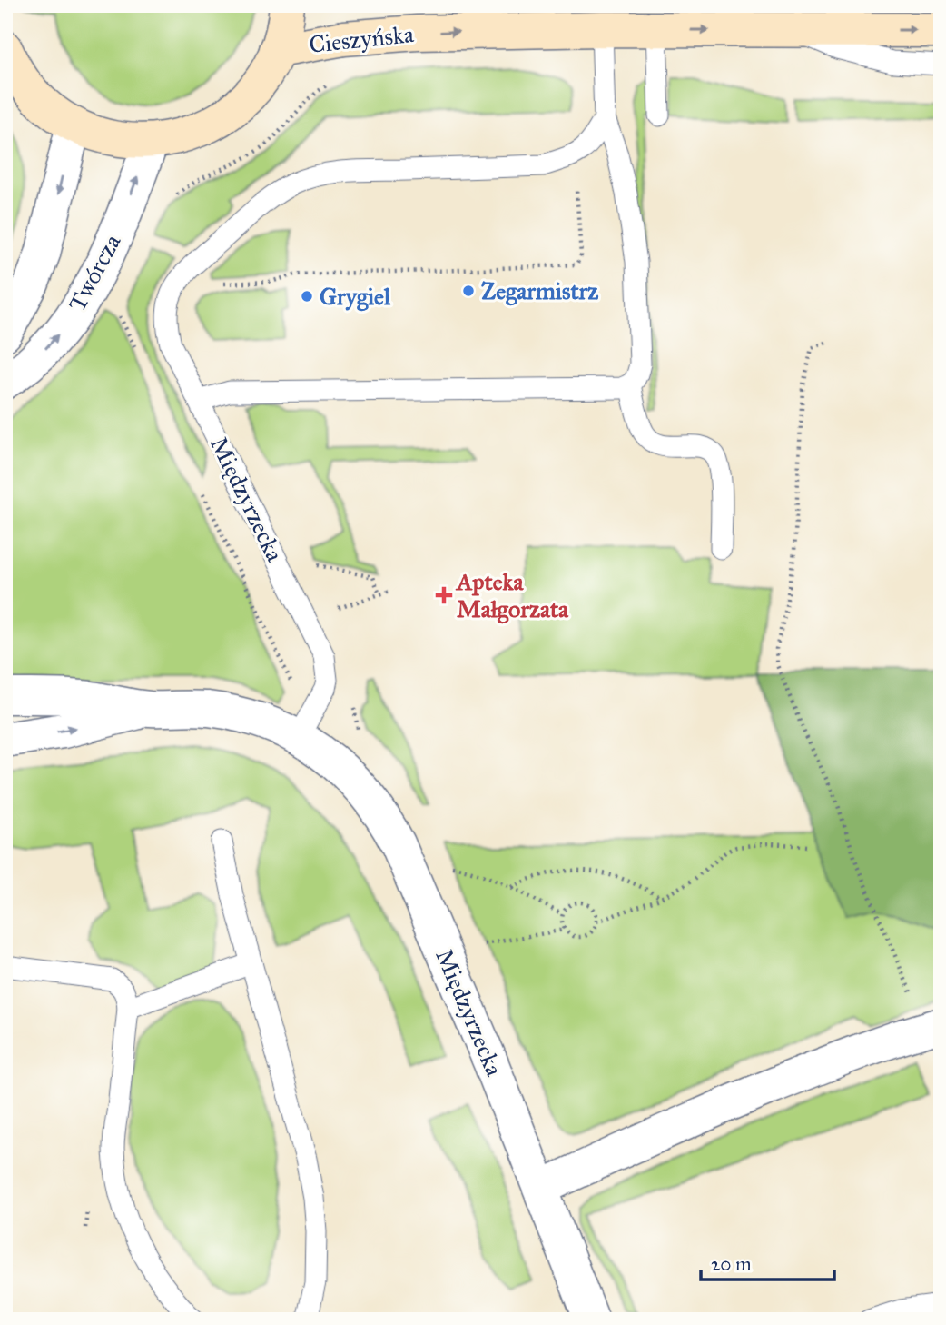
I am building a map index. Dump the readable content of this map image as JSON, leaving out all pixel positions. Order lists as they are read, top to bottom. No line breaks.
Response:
{"streets":{"main road":["Cieszyńska"],"street":["Twórcza","Międzyrzecka"]},"one_way":["Cieszyńska"],"places":{"other":["Zegarmistrz","Grygiel"],"health":["Apteka Małgorzata"]},"scale_bar":"20 m"}
